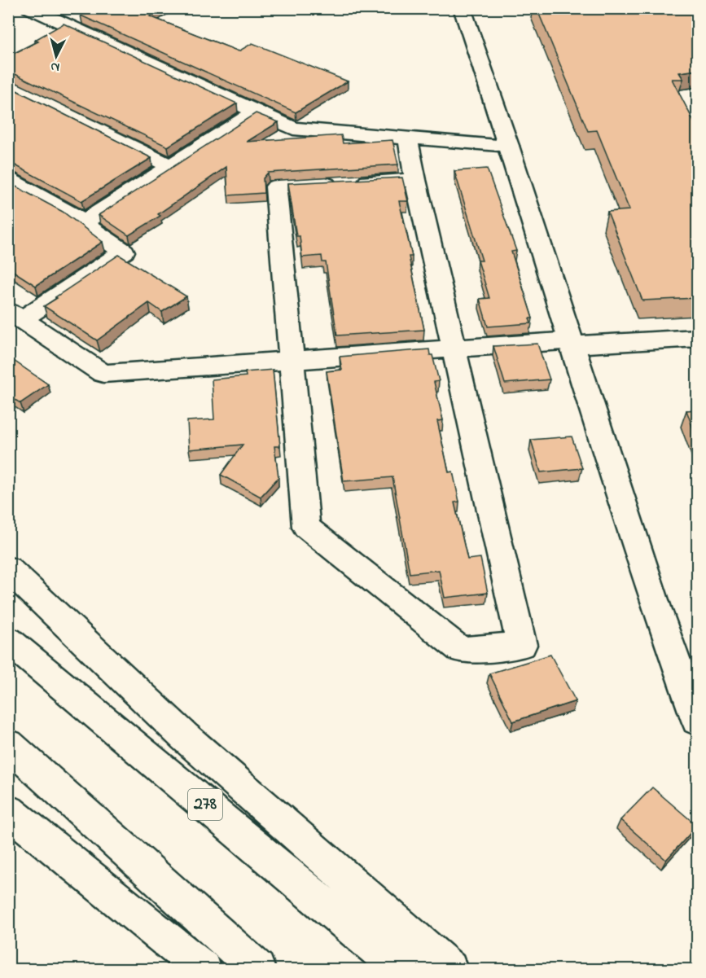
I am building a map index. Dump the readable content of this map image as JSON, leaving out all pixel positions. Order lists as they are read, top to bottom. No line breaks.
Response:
{"streets":{"main road":["278"]},"north":"bottom"}
